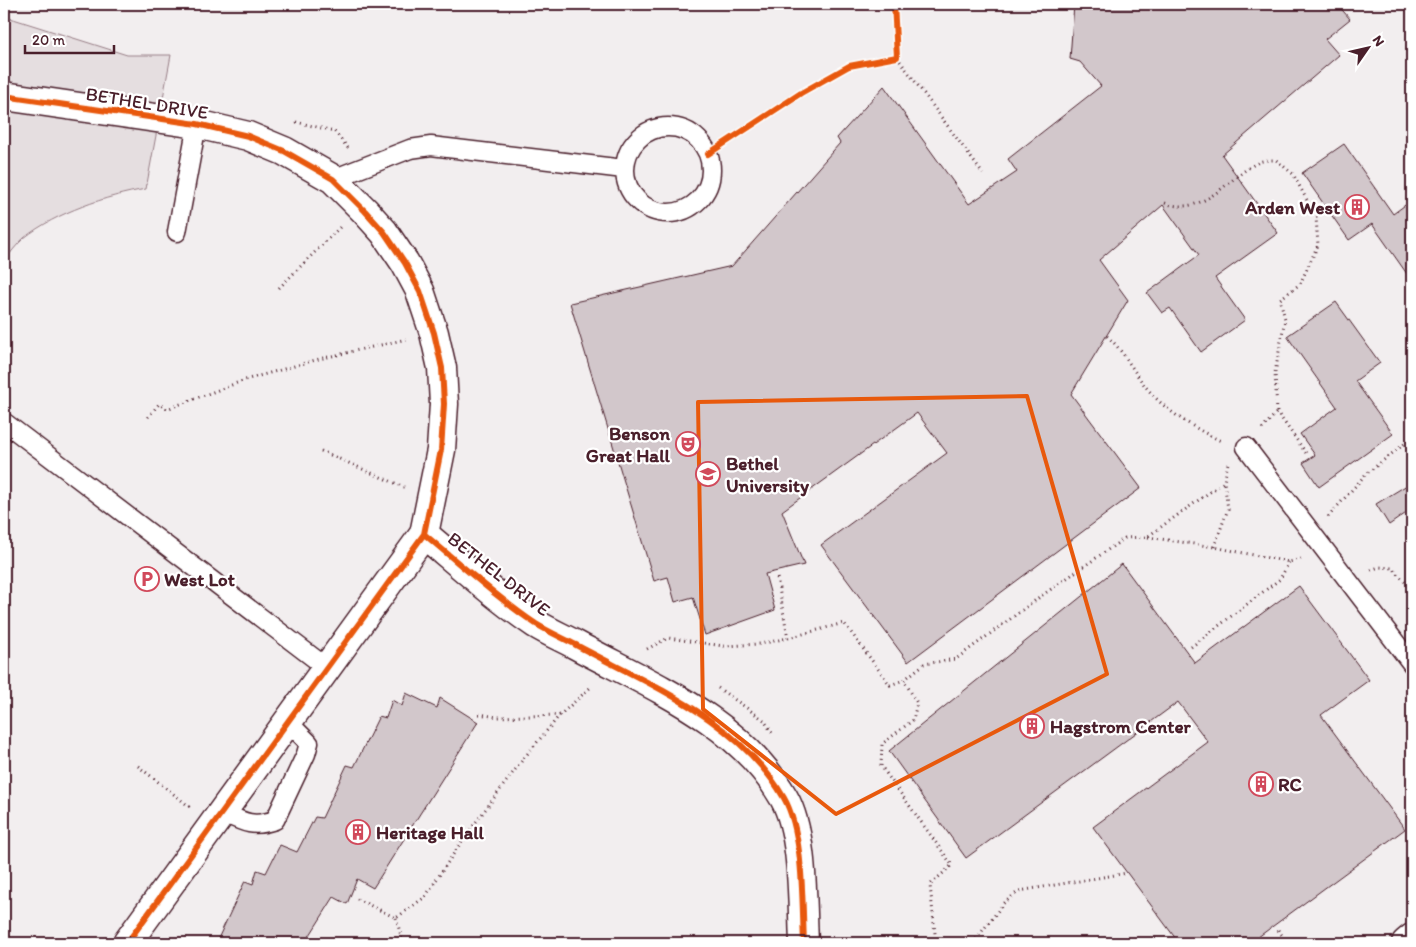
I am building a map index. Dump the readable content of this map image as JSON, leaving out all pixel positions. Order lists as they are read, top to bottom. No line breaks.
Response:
{"streets":{"street":["BETHEL DRIVE"]},"places":{"building":["Arden West","Hagstrom Center","RC","Heritage Hall"],"theatre":["Benson Great Hall"],"school or university":["Bethel University"],"parking":["West Lot"]},"scale_bar":"20 m","north":"top right"}
